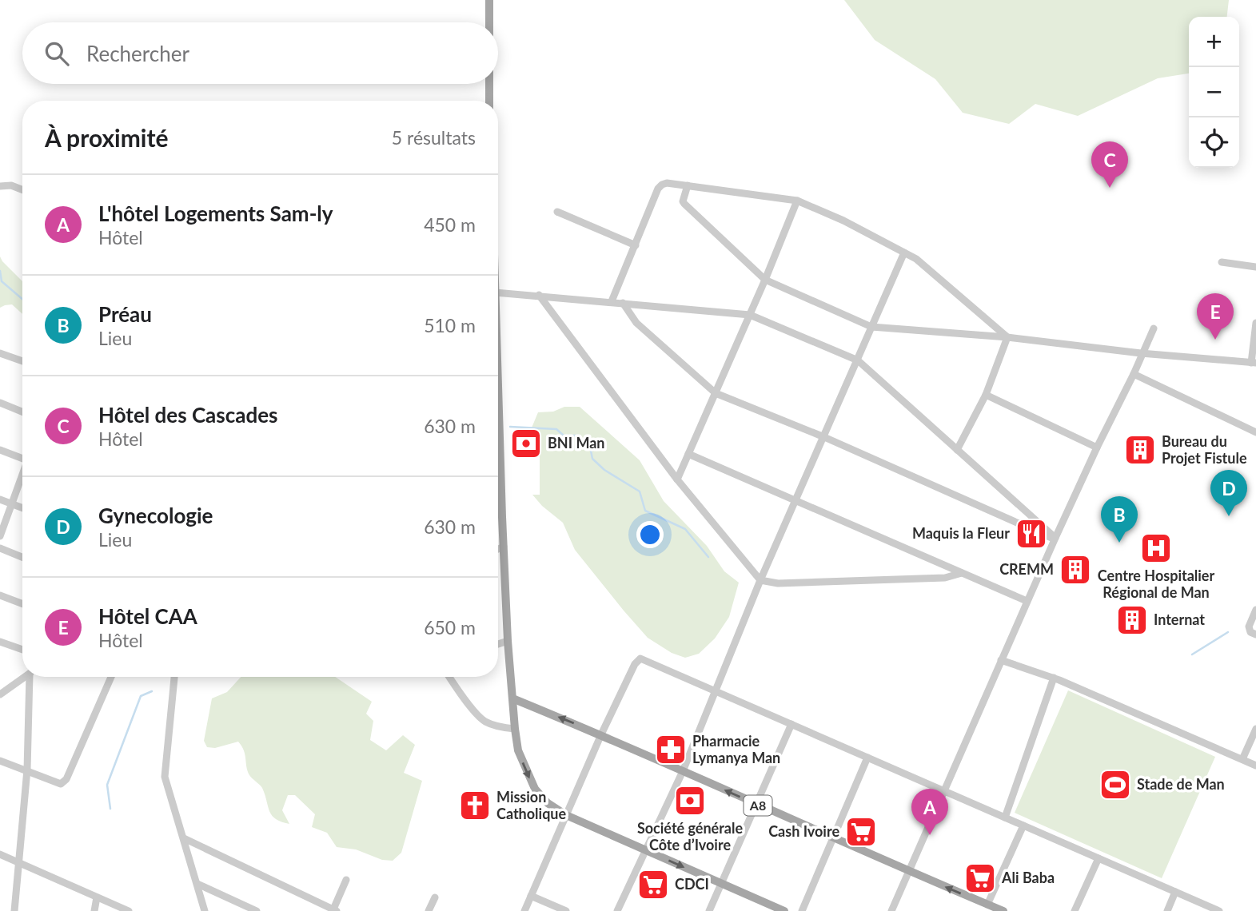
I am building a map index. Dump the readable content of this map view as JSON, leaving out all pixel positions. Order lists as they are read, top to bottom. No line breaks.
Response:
{"streets":{"main road":["A8"]},"places":{"bank":["BNI Man","Société générale Côte d’Ivoire"],"building":["Bureau du Projet Fistule","CREMM","Internat"],"restaurant":["Maquis la Fleur"],"hospital":["Centre Hospitalier Régional de Man"],"pharmacy":["Pharmacie Lymanya Man"],"sports":["Stade de Man"],"church":["Mission Catholique"],"supermarket":["Cash Ivoire","Ali Baba","CDCI"]},"page":{"map_buttons":["+","−"],"search":"Rechercher","heading":["À proximité","5 résultats"],"pins":["C","E","D","B","A"],"list":[{"mark":"A","name":"L'hôtel Logements Sam-ly","note":"Hôtel","value":"450 m"},{"mark":"B","name":"Préau","note":"Lieu","value":"510 m"},{"mark":"C","name":"Hôtel des Cascades","note":"Hôtel","value":"630 m"},{"mark":"D","name":"Gynecologie","note":"Lieu","value":"630 m"},{"mark":"E","name":"Hôtel CAA","note":"Hôtel","value":"650 m"}]}}
